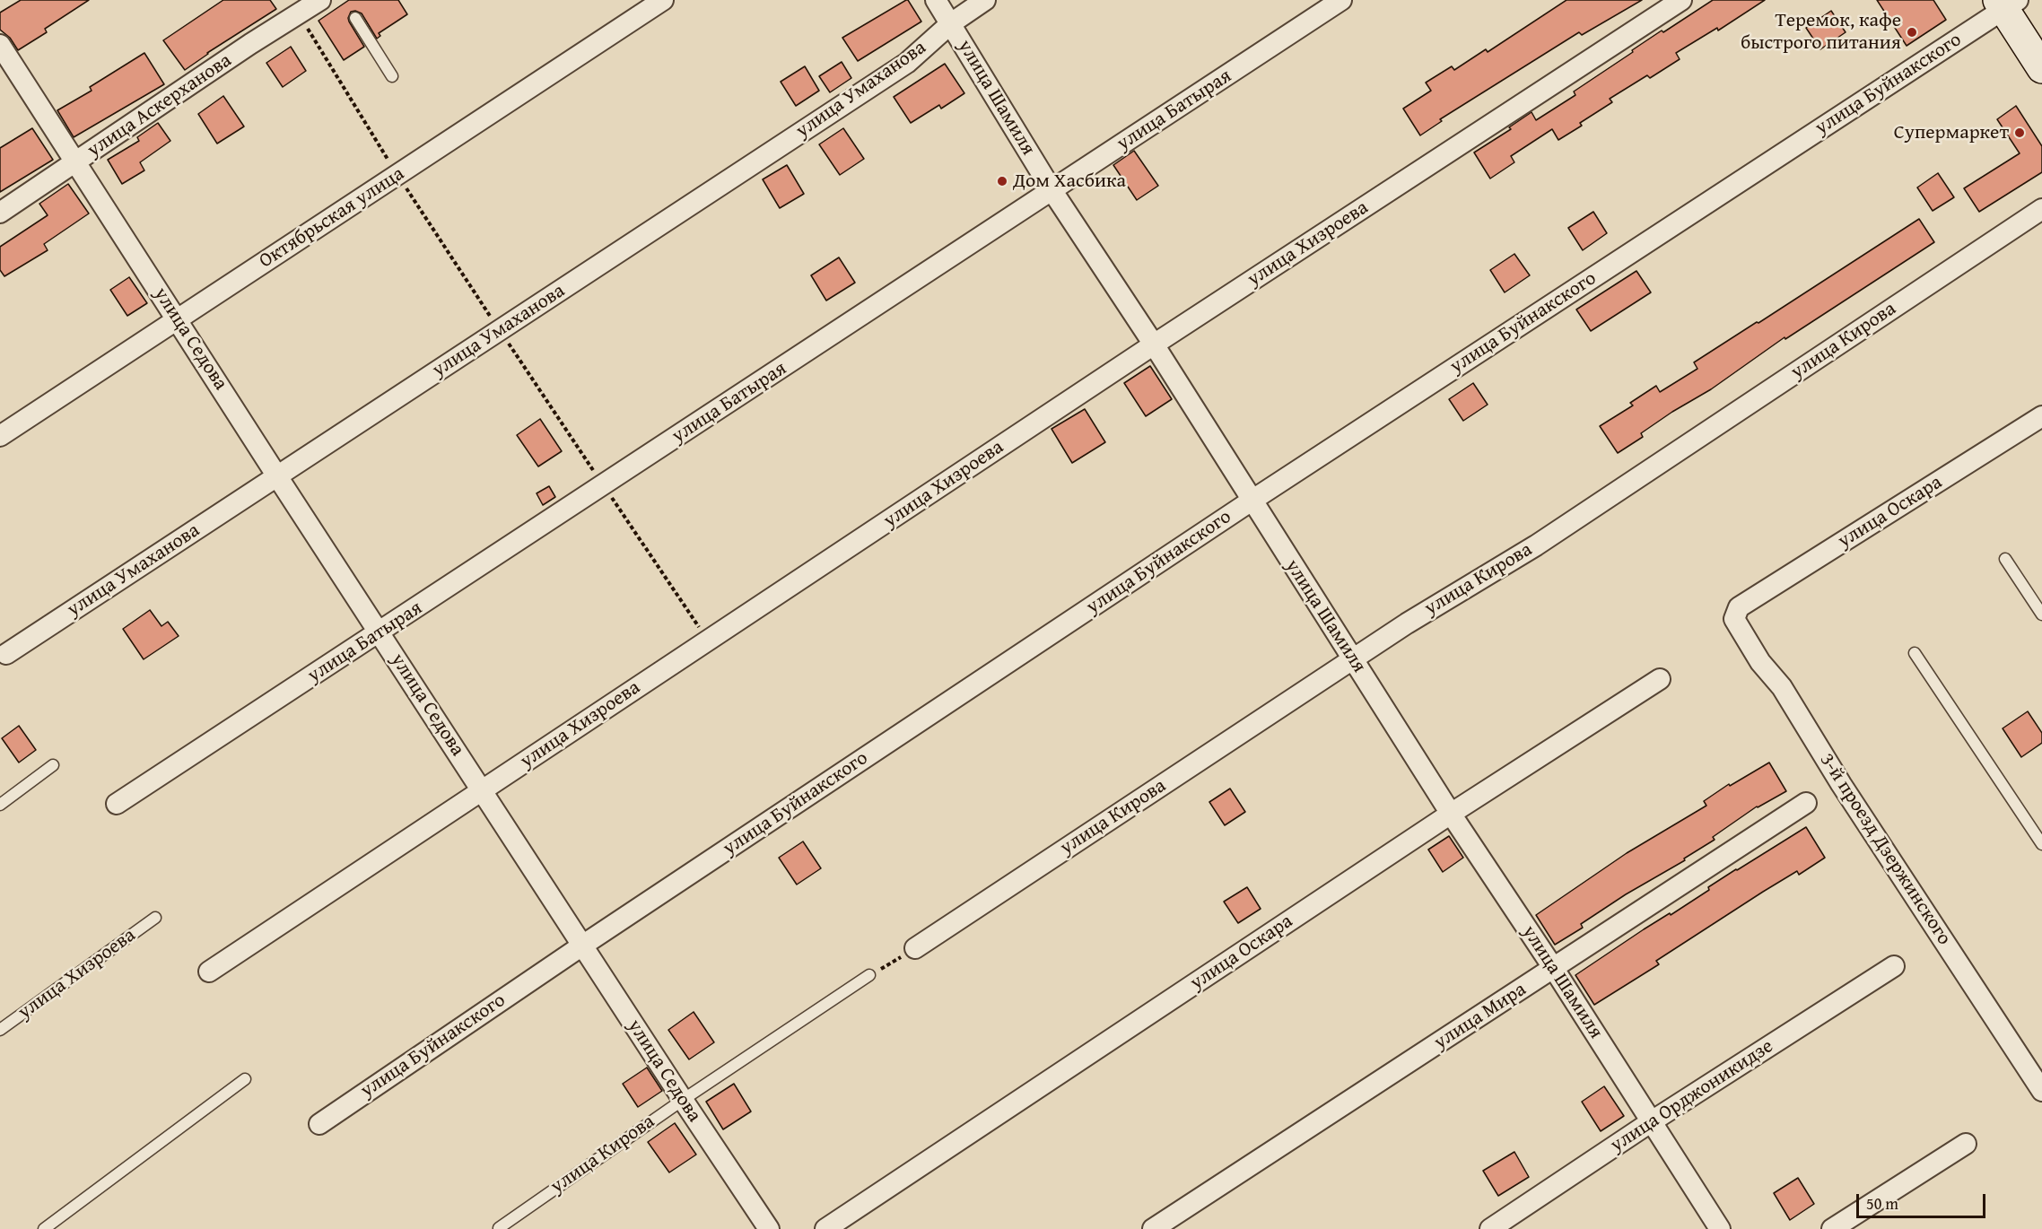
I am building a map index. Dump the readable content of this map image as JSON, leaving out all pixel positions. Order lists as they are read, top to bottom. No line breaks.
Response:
{"streets":{"street":["улица Буйнакского","улица Умаханова","улица Шамиля","улица Аскерханова","улица Батырая","Октябрьская улица","улица Хизроева","улица Седова","улица Кирова","улица Оскара","3-й проезд Дзержинского","улица Мира","улица Орджоникидзе"]},"crossings":[["улица Буйнакского","улица Шамиля"],["улица Буйнакского","улица Седова"],["улица Умаханова","улица Шамиля"],["улица Умаханова","улица Седова"],["улица Шамиля","улица Батырая"],["улица Шамиля","улица Хизроева"],["улица Шамиля","улица Кирова"],["улица Шамиля","улица Оскара"],["улица Шамиля","улица Мира"],["улица Шамиля","улица Орджоникидзе"],["улица Аскерханова","улица Седова"],["улица Батырая","улица Седова"],["Октябрьская улица","улица Седова"],["улица Хизроева","улица Седова"],["улица Седова","улица Кирова"],["улица Оскара","3-й проезд Дзержинского"]],"places":["Теремок, кафе быстрого питания","Супермаркет","Дом Хасбика"],"scale_bar":"50 m"}
